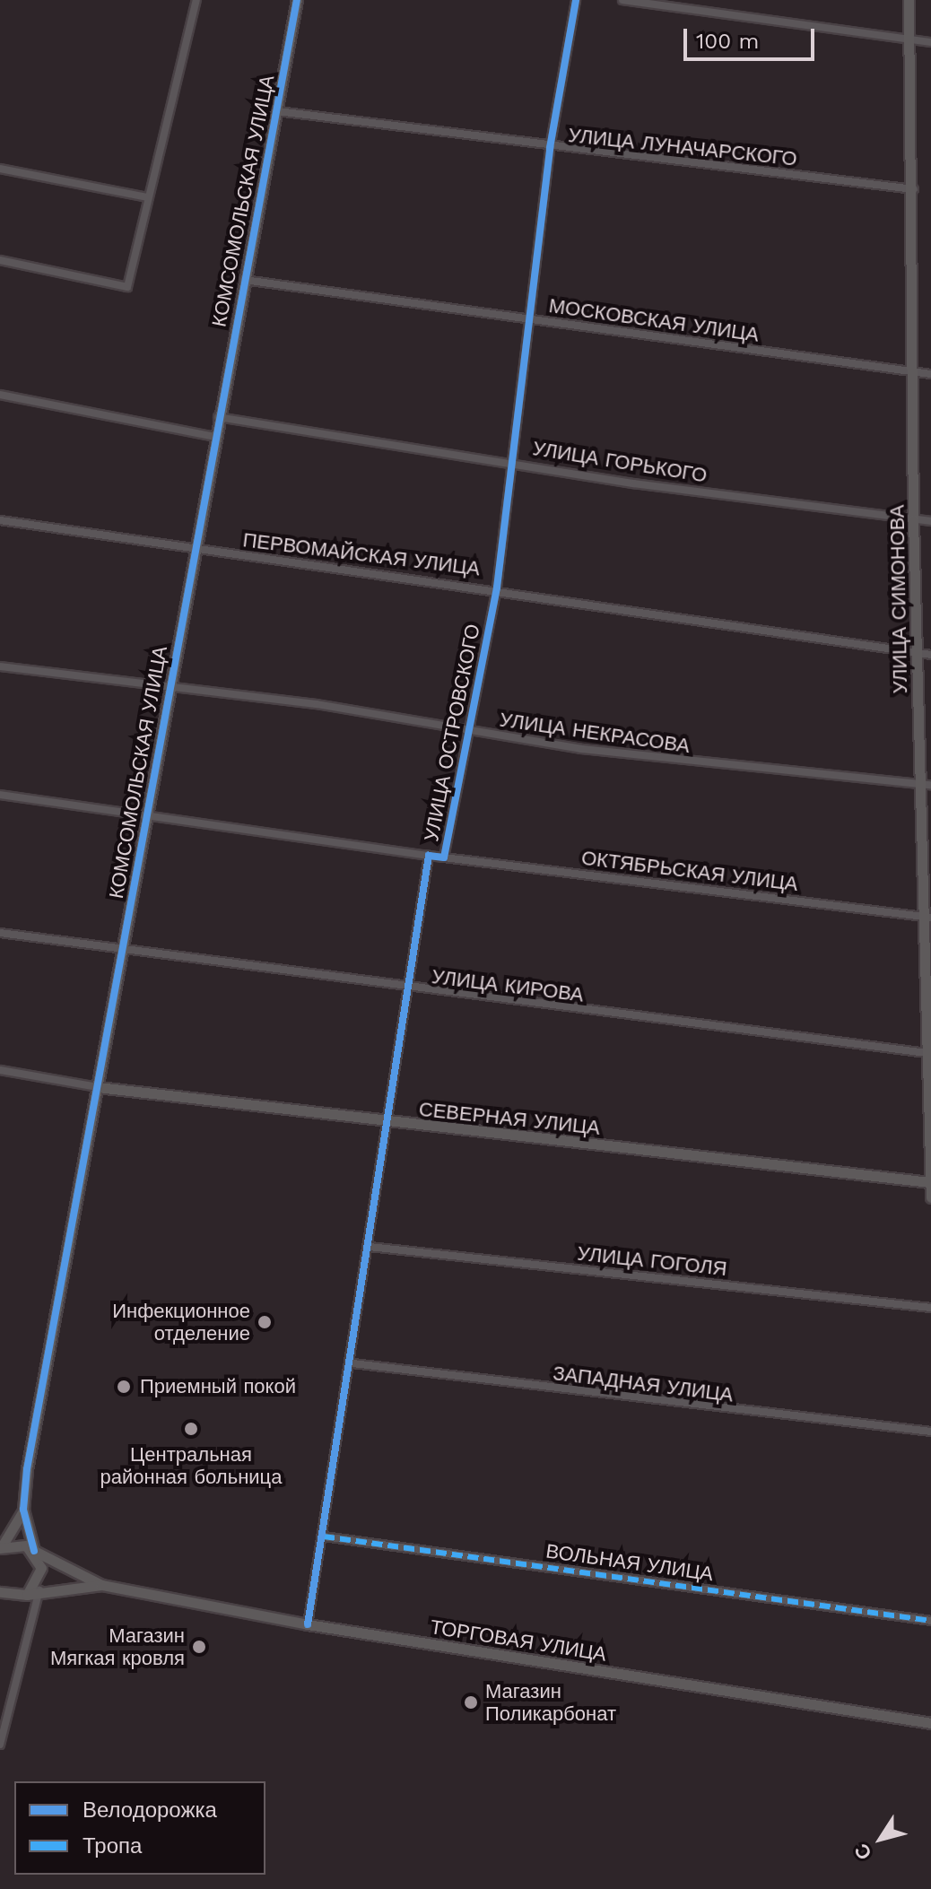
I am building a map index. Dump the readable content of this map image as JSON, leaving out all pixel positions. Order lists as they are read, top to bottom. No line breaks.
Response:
{"streets":{"street":["УЛИЦА ЛУНАЧАРСКОГО","КОМСОМОЛЬСКАЯ УЛИЦА","МОСКОВСКАЯ УЛИЦА","УЛИЦА ГОРЬКОГО","ПЕРВОМАЙСКАЯ УЛИЦА","УЛИЦА СИМОНОВА","УЛИЦА ОСТРОВСКОГО","УЛИЦА НЕКРАСОВА","ОКТЯБРЬСКАЯ УЛИЦА","УЛИЦА КИРОВА","СЕВЕРНАЯ УЛИЦА","УЛИЦА ГОГОЛЯ","ЗАПАДНАЯ УЛИЦА","ВОЛЬНАЯ УЛИЦА","ТОРГОВАЯ УЛИЦА"]},"crossings":[["УЛИЦА ЛУНАЧАРСКОГО","КОМСОМОЛЬСКАЯ УЛИЦА"],["УЛИЦА ЛУНАЧАРСКОГО","УЛИЦА СИМОНОВА"],["УЛИЦА ЛУНАЧАРСКОГО","УЛИЦА ОСТРОВСКОГО"],["КОМСОМОЛЬСКАЯ УЛИЦА","МОСКОВСКАЯ УЛИЦА"],["КОМСОМОЛЬСКАЯ УЛИЦА","УЛИЦА ГОРЬКОГО"],["КОМСОМОЛЬСКАЯ УЛИЦА","ПЕРВОМАЙСКАЯ УЛИЦА"],["КОМСОМОЛЬСКАЯ УЛИЦА","УЛИЦА НЕКРАСОВА"],["КОМСОМОЛЬСКАЯ УЛИЦА","УЛИЦА КИРОВА"],["КОМСОМОЛЬСКАЯ УЛИЦА","СЕВЕРНАЯ УЛИЦА"],["КОМСОМОЛЬСКАЯ УЛИЦА","ТОРГОВАЯ УЛИЦА"],["МОСКОВСКАЯ УЛИЦА","УЛИЦА СИМОНОВА"],["МОСКОВСКАЯ УЛИЦА","УЛИЦА ОСТРОВСКОГО"],["УЛИЦА ГОРЬКОГО","УЛИЦА СИМОНОВА"],["УЛИЦА ГОРЬКОГО","УЛИЦА ОСТРОВСКОГО"],["ПЕРВОМАЙСКАЯ УЛИЦА","УЛИЦА СИМОНОВА"],["ПЕРВОМАЙСКАЯ УЛИЦА","УЛИЦА ОСТРОВСКОГО"],["УЛИЦА СИМОНОВА","УЛИЦА НЕКРАСОВА"],["УЛИЦА СИМОНОВА","ОКТЯБРЬСКАЯ УЛИЦА"],["УЛИЦА СИМОНОВА","УЛИЦА КИРОВА"],["УЛИЦА СИМОНОВА","СЕВЕРНАЯ УЛИЦА"],["УЛИЦА ОСТРОВСКОГО","УЛИЦА НЕКРАСОВА"],["УЛИЦА ОСТРОВСКОГО","ОКТЯБРЬСКАЯ УЛИЦА"],["УЛИЦА ОСТРОВСКОГО","УЛИЦА КИРОВА"],["УЛИЦА ОСТРОВСКОГО","СЕВЕРНАЯ УЛИЦА"],["УЛИЦА ОСТРОВСКОГО","УЛИЦА ГОГОЛЯ"],["УЛИЦА ОСТРОВСКОГО","ЗАПАДНАЯ УЛИЦА"],["УЛИЦА ОСТРОВСКОГО","ВОЛЬНАЯ УЛИЦА"],["УЛИЦА ОСТРОВСКОГО","ТОРГОВАЯ УЛИЦА"]],"places":["Инфекционное отделение","Приемный покой","Центральная районная больница","Магазин Мягкая кровля","Магазин Поликарбонат"],"legend":["Велодорожка","Тропа"],"scale_bar":"100 m","north":"bottom left"}
